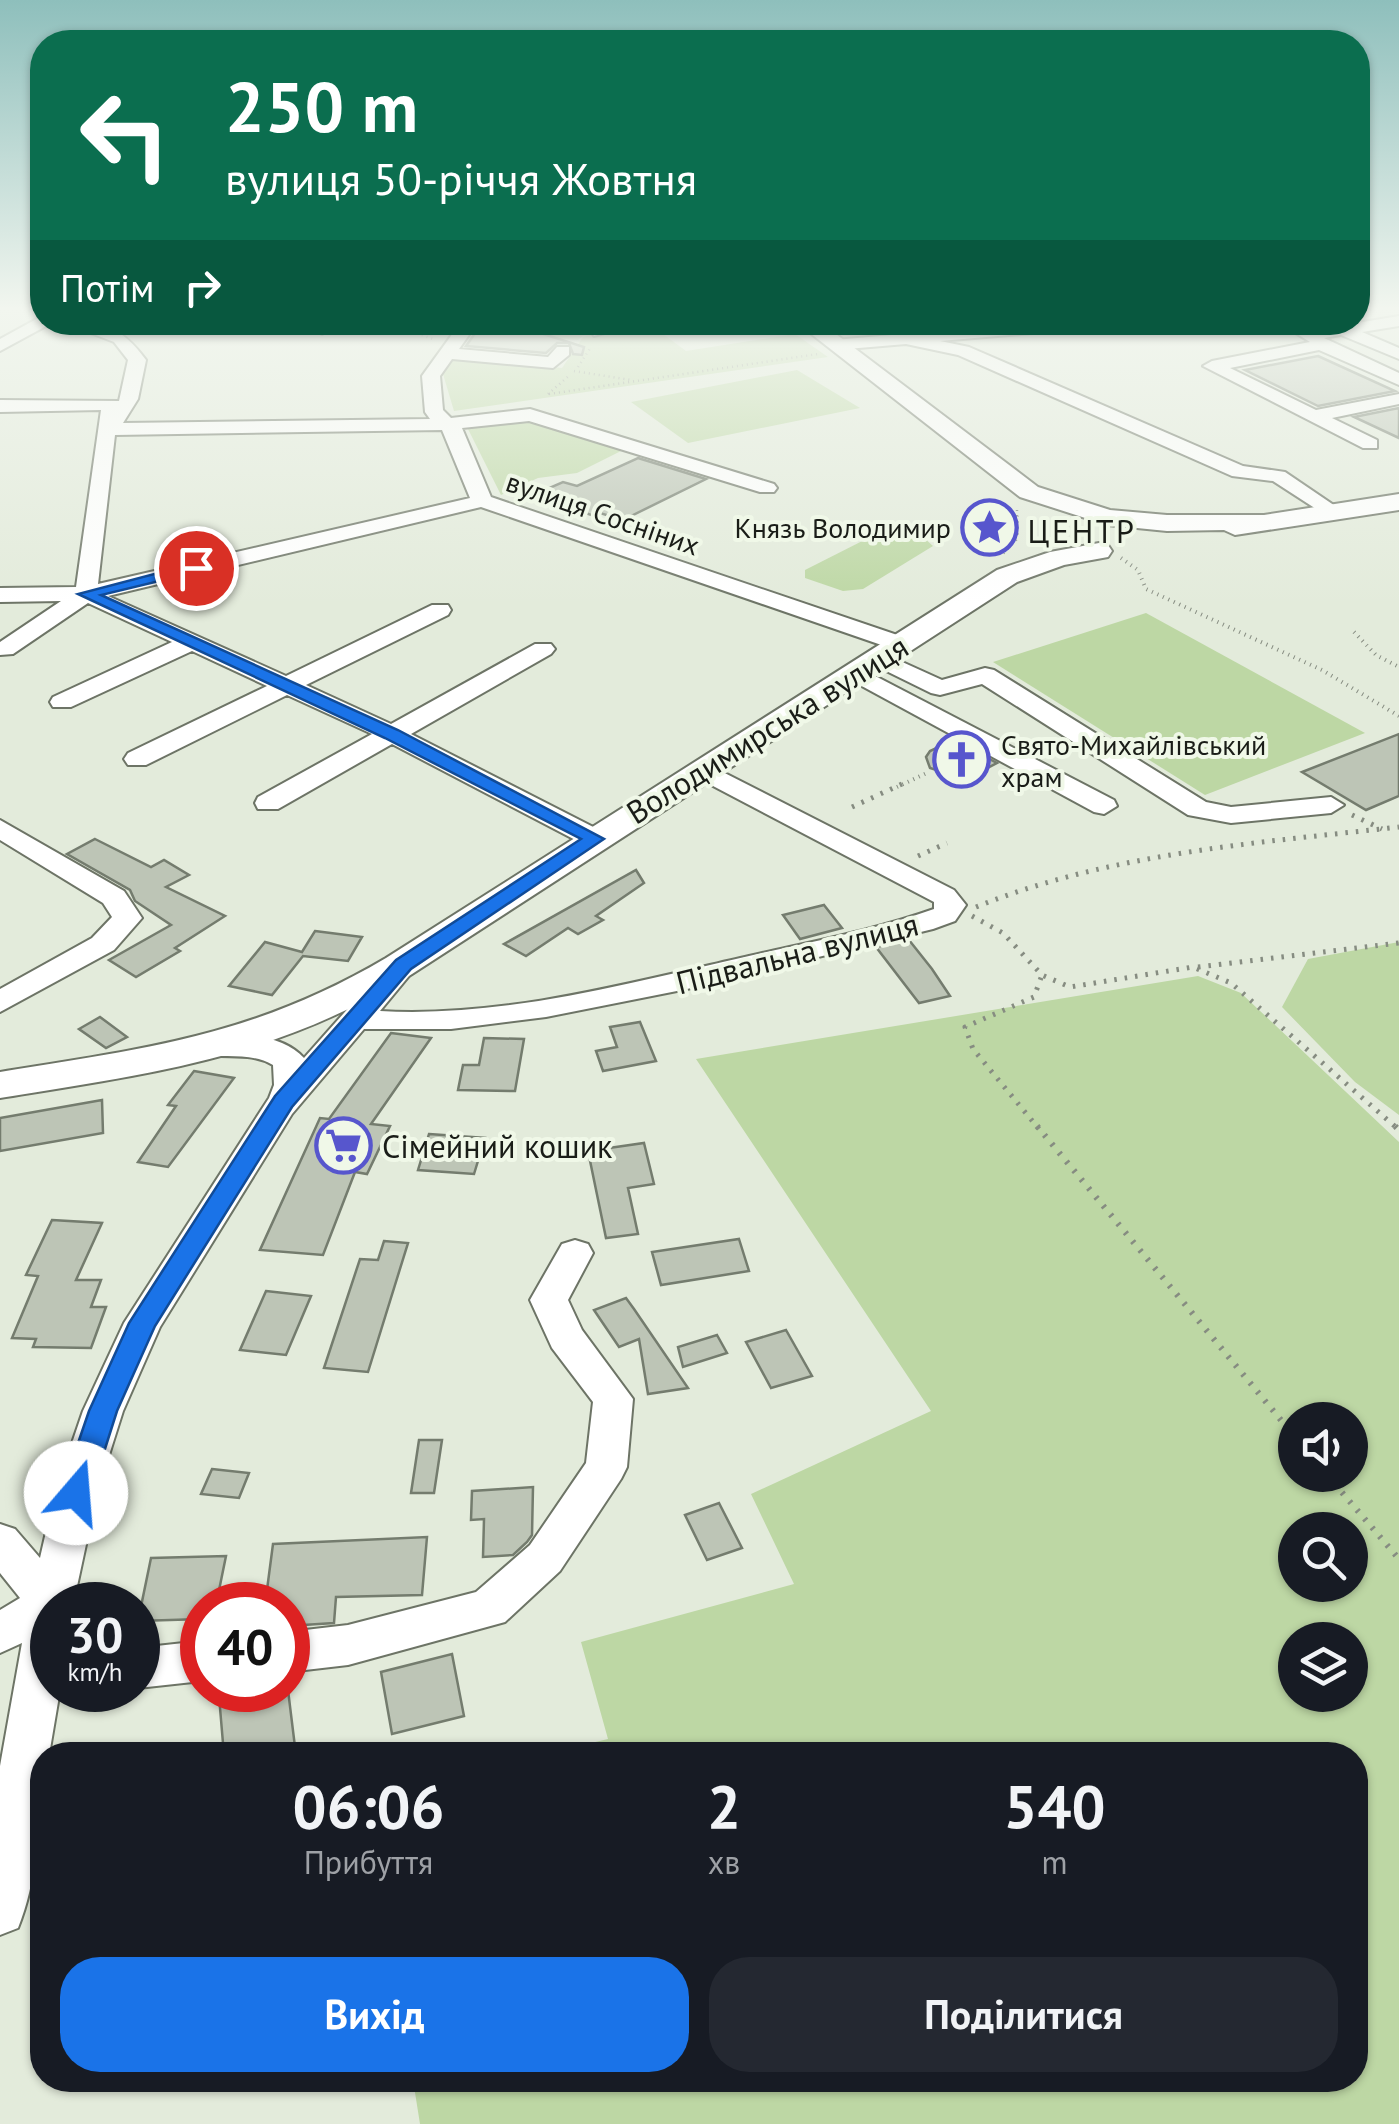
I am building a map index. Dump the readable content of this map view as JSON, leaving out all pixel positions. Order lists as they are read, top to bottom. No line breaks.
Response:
{"streets":{"main road":["Володимирська вулиця"],"street":["вулиця Сосніних","Підвальна вулиця"]},"crossings":[["вулиця Сосніних","Володимирська вулиця"],["Володимирська вулиця","Підвальна вулиця"]],"districts":["ЦЕНТР"],"places":{"place":["Князь Володимир"],"church":["Свято-Михайлівський храм"],"supermarket":["Сімейний кошик"]},"page":{"turn":["250 m","вулиця 50-річчя Жовтня"],"then":"Потім","speed":"30 km/h","limit":"40","eta":["06:06","Прибуття","2","хв","540","m"],"buttons":["Вихід","Поділитися"]}}
